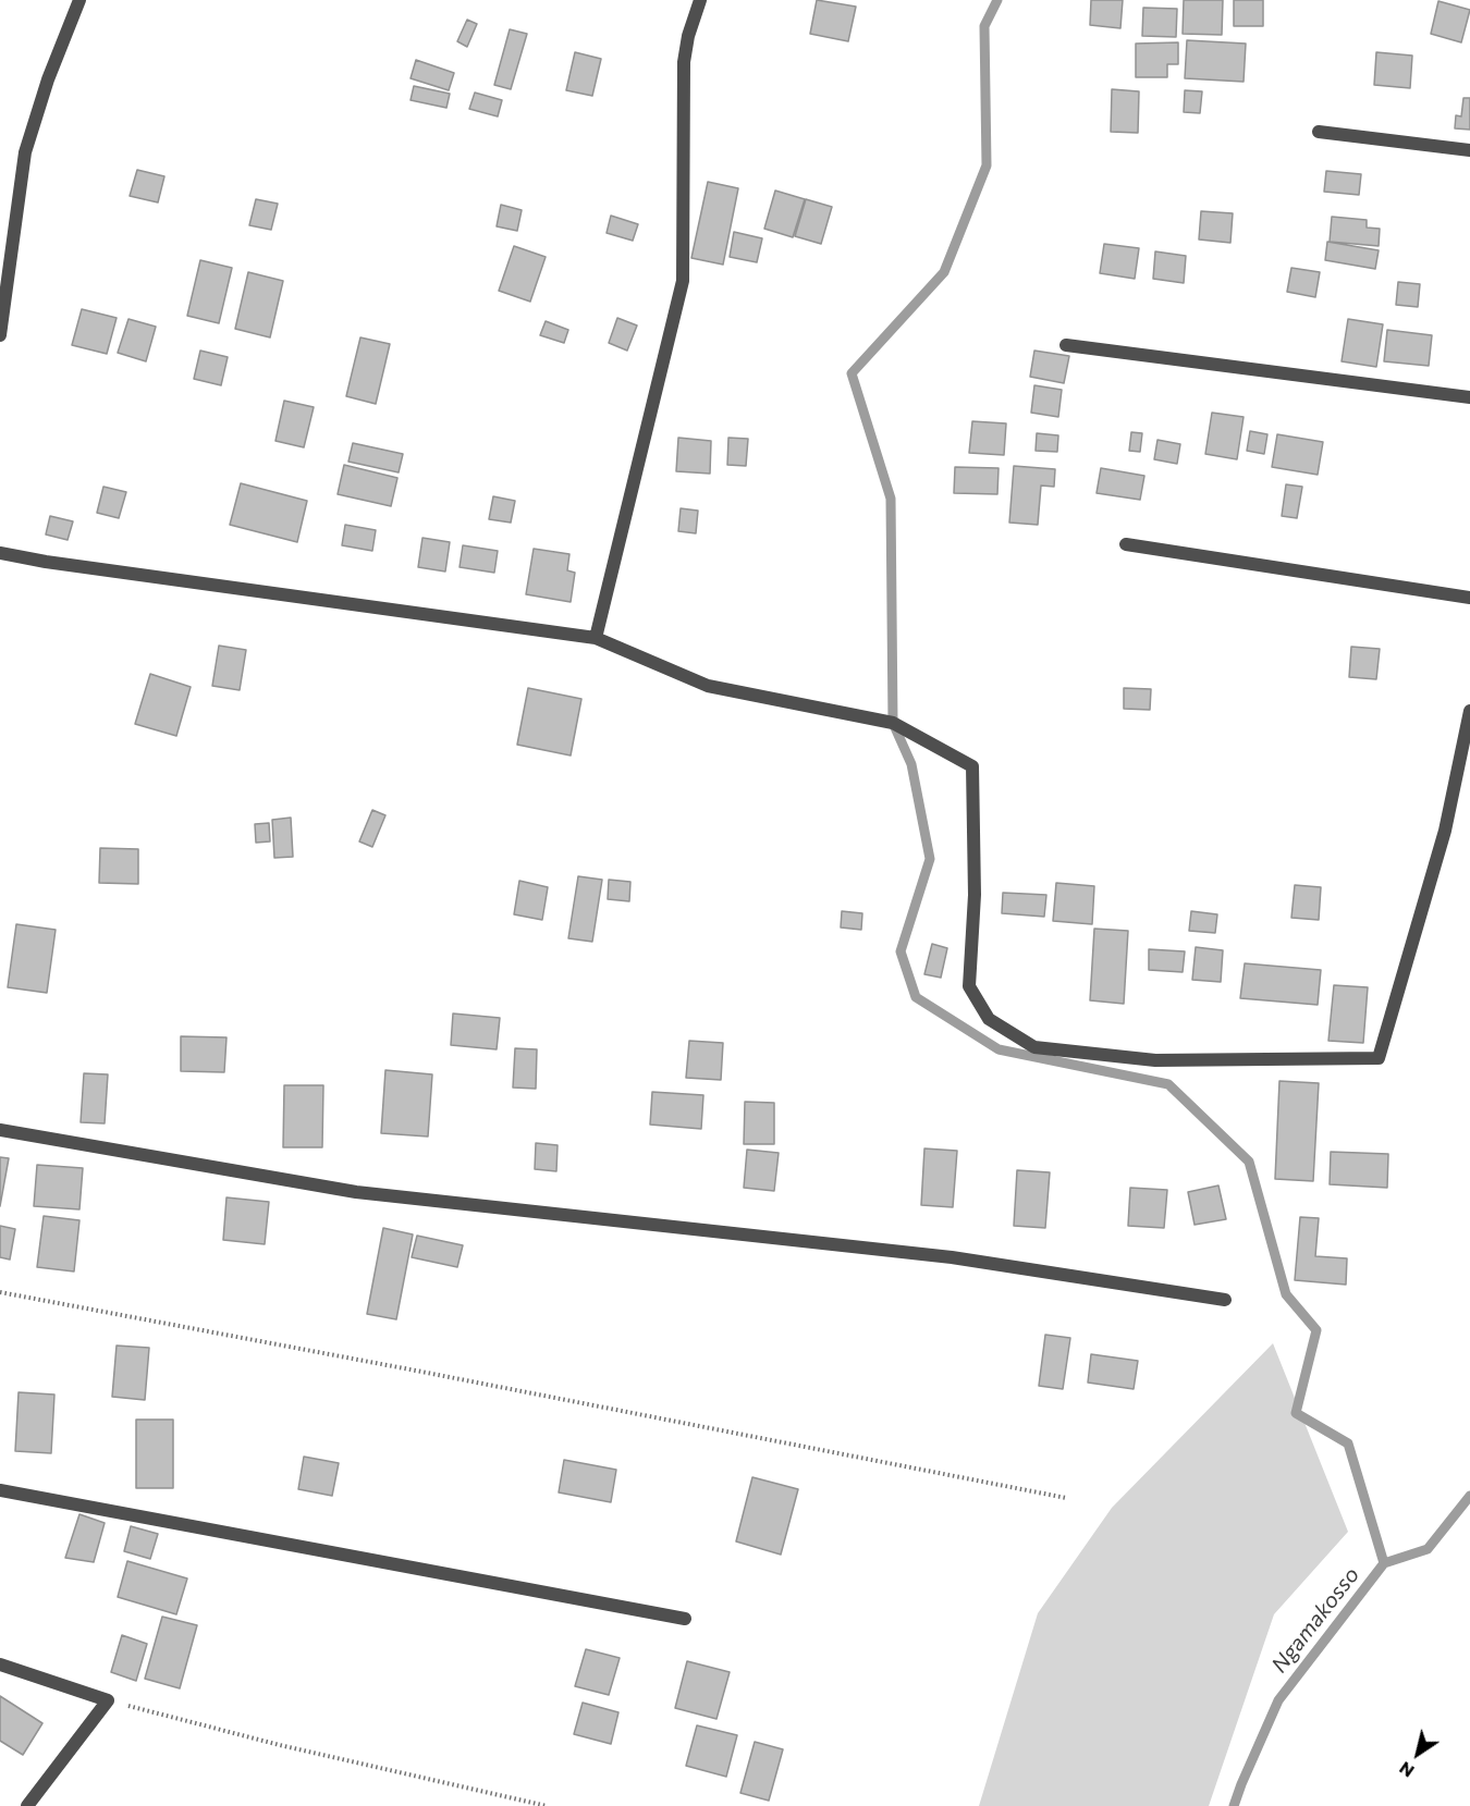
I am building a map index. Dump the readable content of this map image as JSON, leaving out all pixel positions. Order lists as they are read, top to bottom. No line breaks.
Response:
{"water":["Ngamakosso"],"north":"bottom left"}
